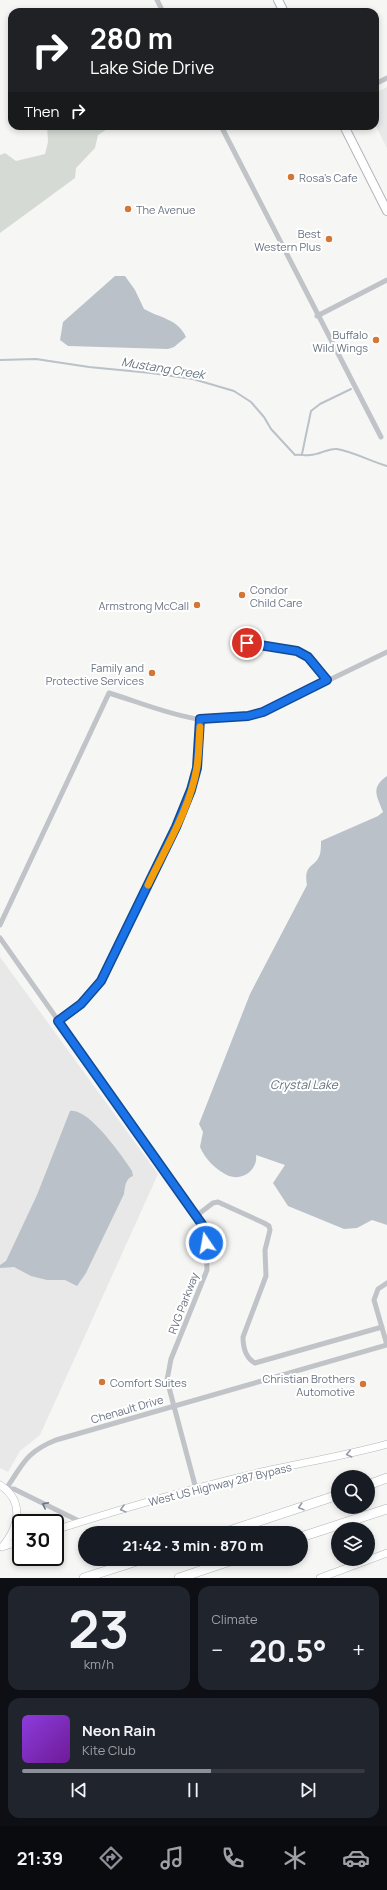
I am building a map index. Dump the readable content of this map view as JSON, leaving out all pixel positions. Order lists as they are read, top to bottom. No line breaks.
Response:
{"streets":{"main road":["West US Highway 287 Bypass"],"street":["RVG Parkway","Chenault Drive"]},"crossings":[["RVG Parkway","Chenault Drive"],["RVG Parkway","West US Highway 287 Bypass"]],"one_way":["West US Highway 287 Bypass"],"water":["Mustang Creek","Crystal Lake"],"places":["Rosa's Cafe","The Avenue","Best Western Plus","Buffalo Wild Wings","Condor Child Care","Armstrong McCall","Family and Protective Services","Comfort Suites","Christian Brothers Automotive"],"page":{"turn":["280 m","Lake Side Drive"],"then":"Then","limit":"30","trip":"21:42 · 3 min · 870 m","tile":[["23","km/h"],"Climate"],"heat":["−","20.5°","+"],"song":["Neon Rain","Kite Club"],"tabs":"21:39"}}
